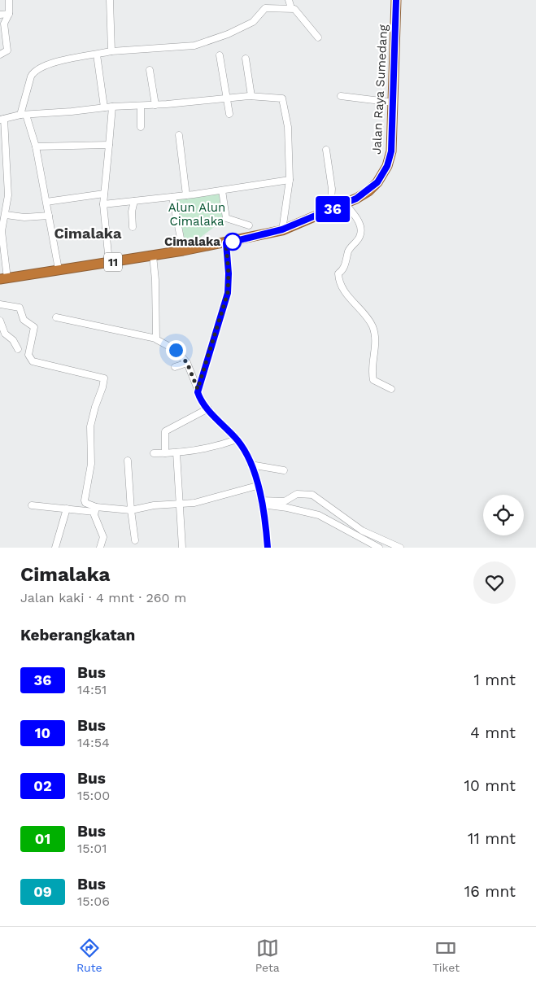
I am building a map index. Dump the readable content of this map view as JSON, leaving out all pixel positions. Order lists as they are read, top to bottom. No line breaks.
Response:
{"streets":{"highway":["Jalan Raya Sumedang","11"]},"crossings":[["Jalan Raya Sumedang","11"]],"districts":["Cimalaka"],"parks":["Alun Alun Cimalaka"],"places":["Cimalaka"],"lines":["bus line 36"],"page":{"on_map":"36","heading":[["Cimalaka","Jalan kaki · 4 mnt · 260 m"],"Keberangkatan"],"list":[{"mark":"36","name":"Bus","note":"14:51","value":"1 mnt"},{"mark":"10","name":"Bus","note":"14:54","value":"4 mnt"},{"mark":"02","name":"Bus","note":"15:00","value":"10 mnt"},{"mark":"01","name":"Bus","note":"15:01","value":"11 mnt"},{"mark":"09","name":"Bus","note":"15:06","value":"16 mnt"}],"tabs":["Rute","Peta","Tiket"]}}
